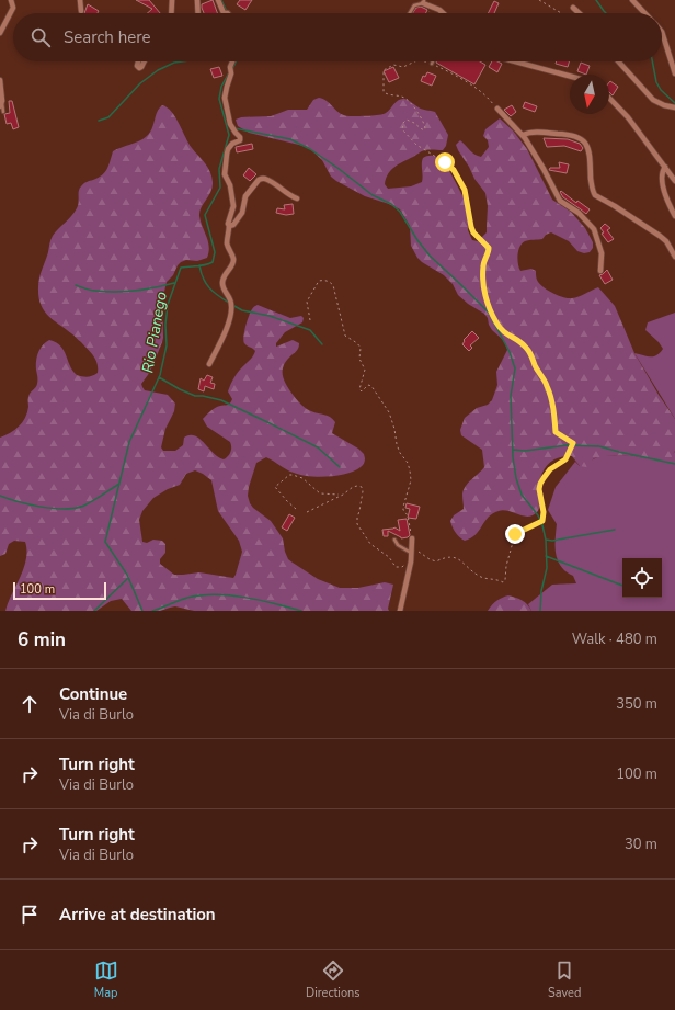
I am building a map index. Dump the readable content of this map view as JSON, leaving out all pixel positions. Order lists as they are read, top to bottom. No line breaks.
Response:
{"water":["Rio Pianego"],"scale_bar":"100 m","north":"bottom","page":{"search":"Search here","scale":"100 m","heading":["6 min","Walk · 480 m"],"list":[["Continue","Via di Burlo","350 m"],["Turn right","Via di Burlo","100 m"],["Turn right","Via di Burlo","30 m"],"Arrive at destination"],"nav":["Map","Directions","Saved"]}}
